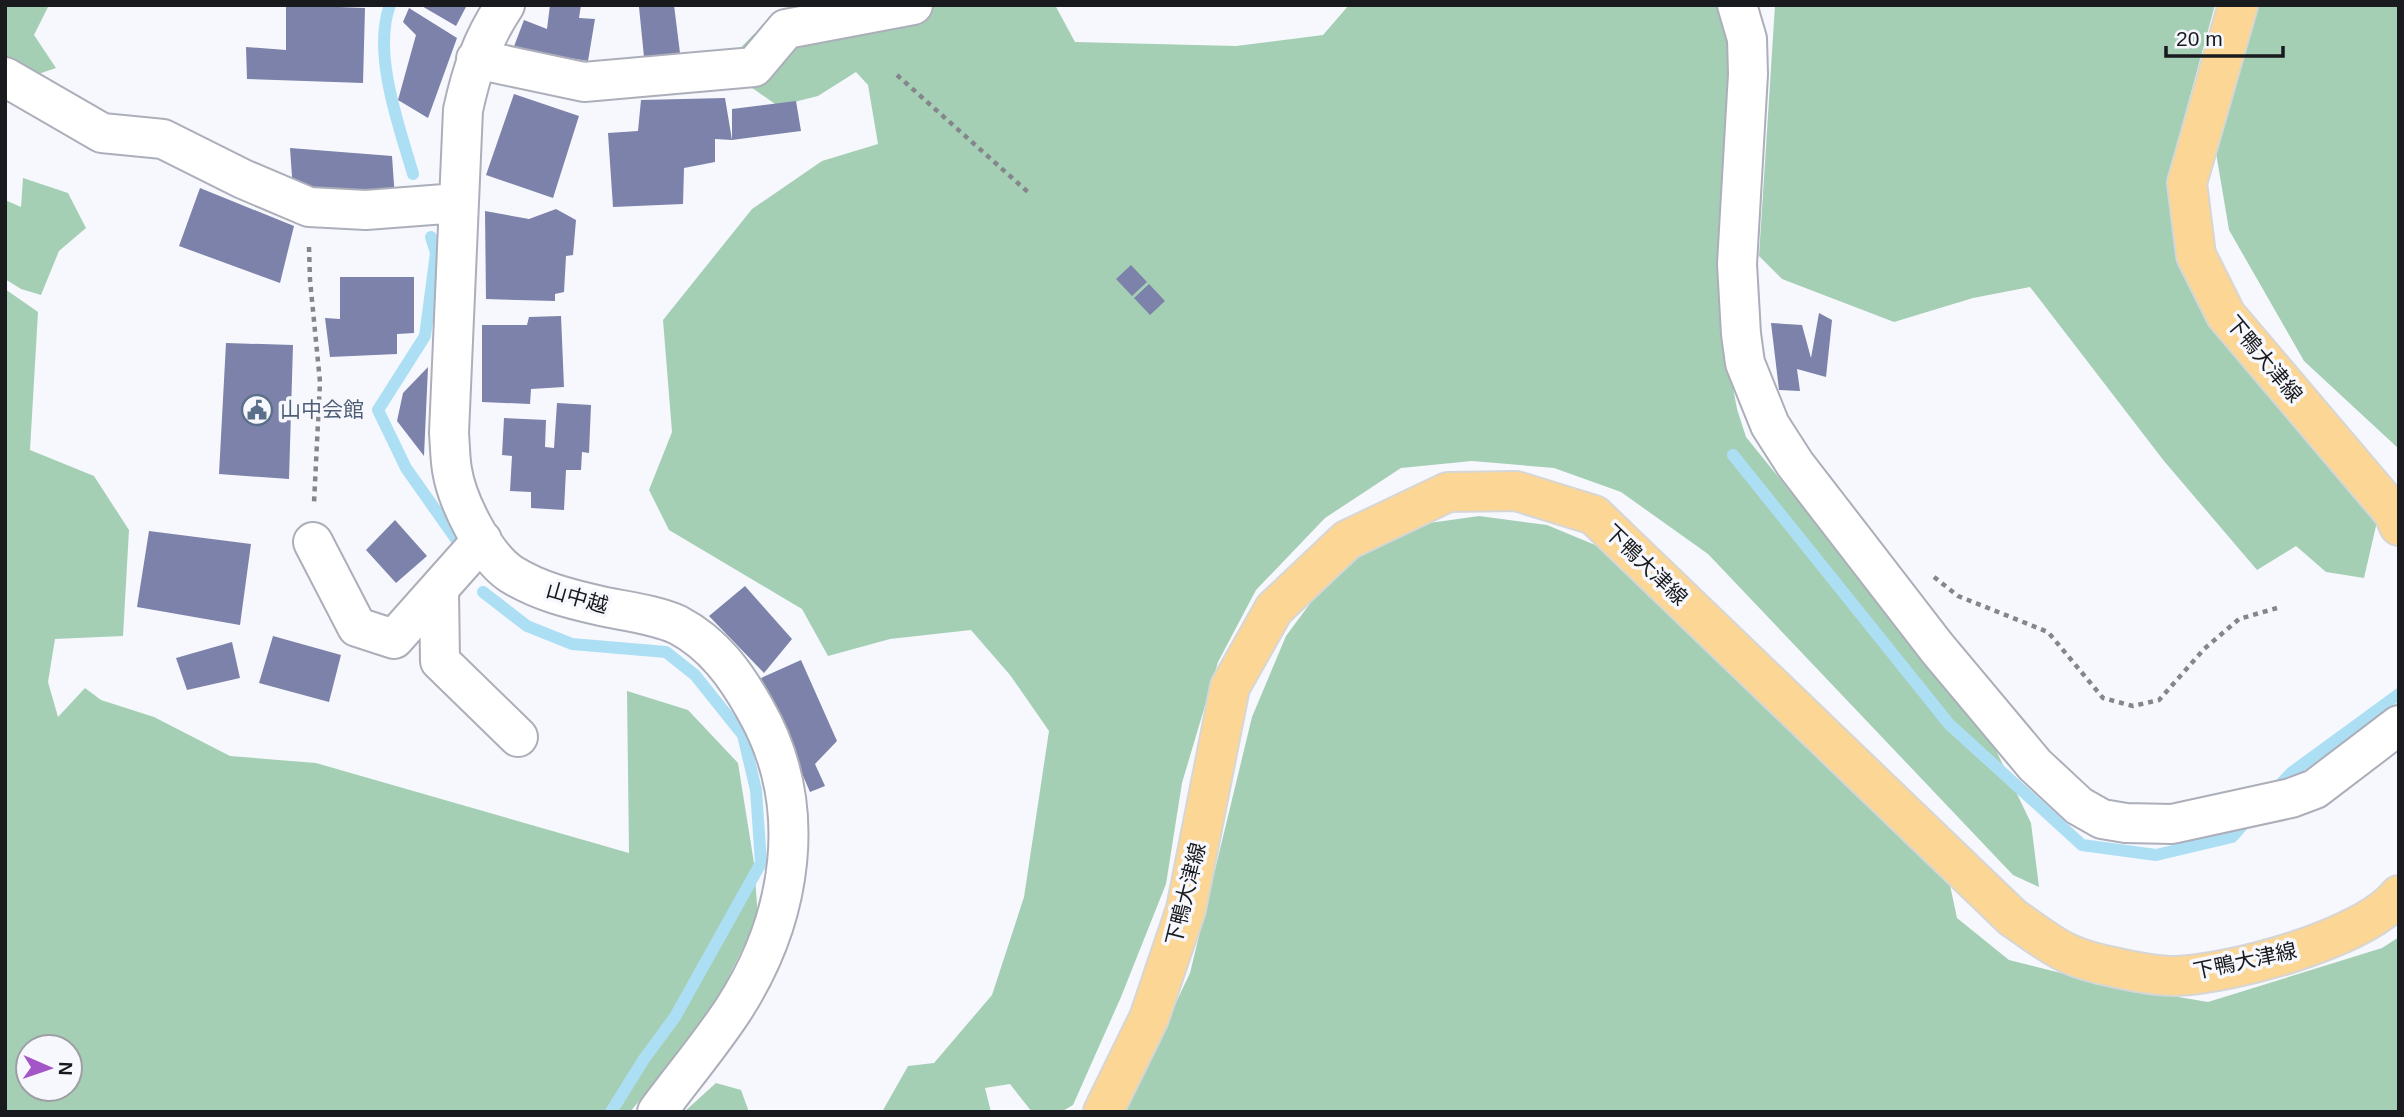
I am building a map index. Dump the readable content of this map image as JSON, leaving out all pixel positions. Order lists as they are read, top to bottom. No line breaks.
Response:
{"streets":{"main road":["下鴨大津線"],"street":["山中越"]},"places":{"public building":["山中会館"]},"scale_bar":"20 m","north":"right"}
